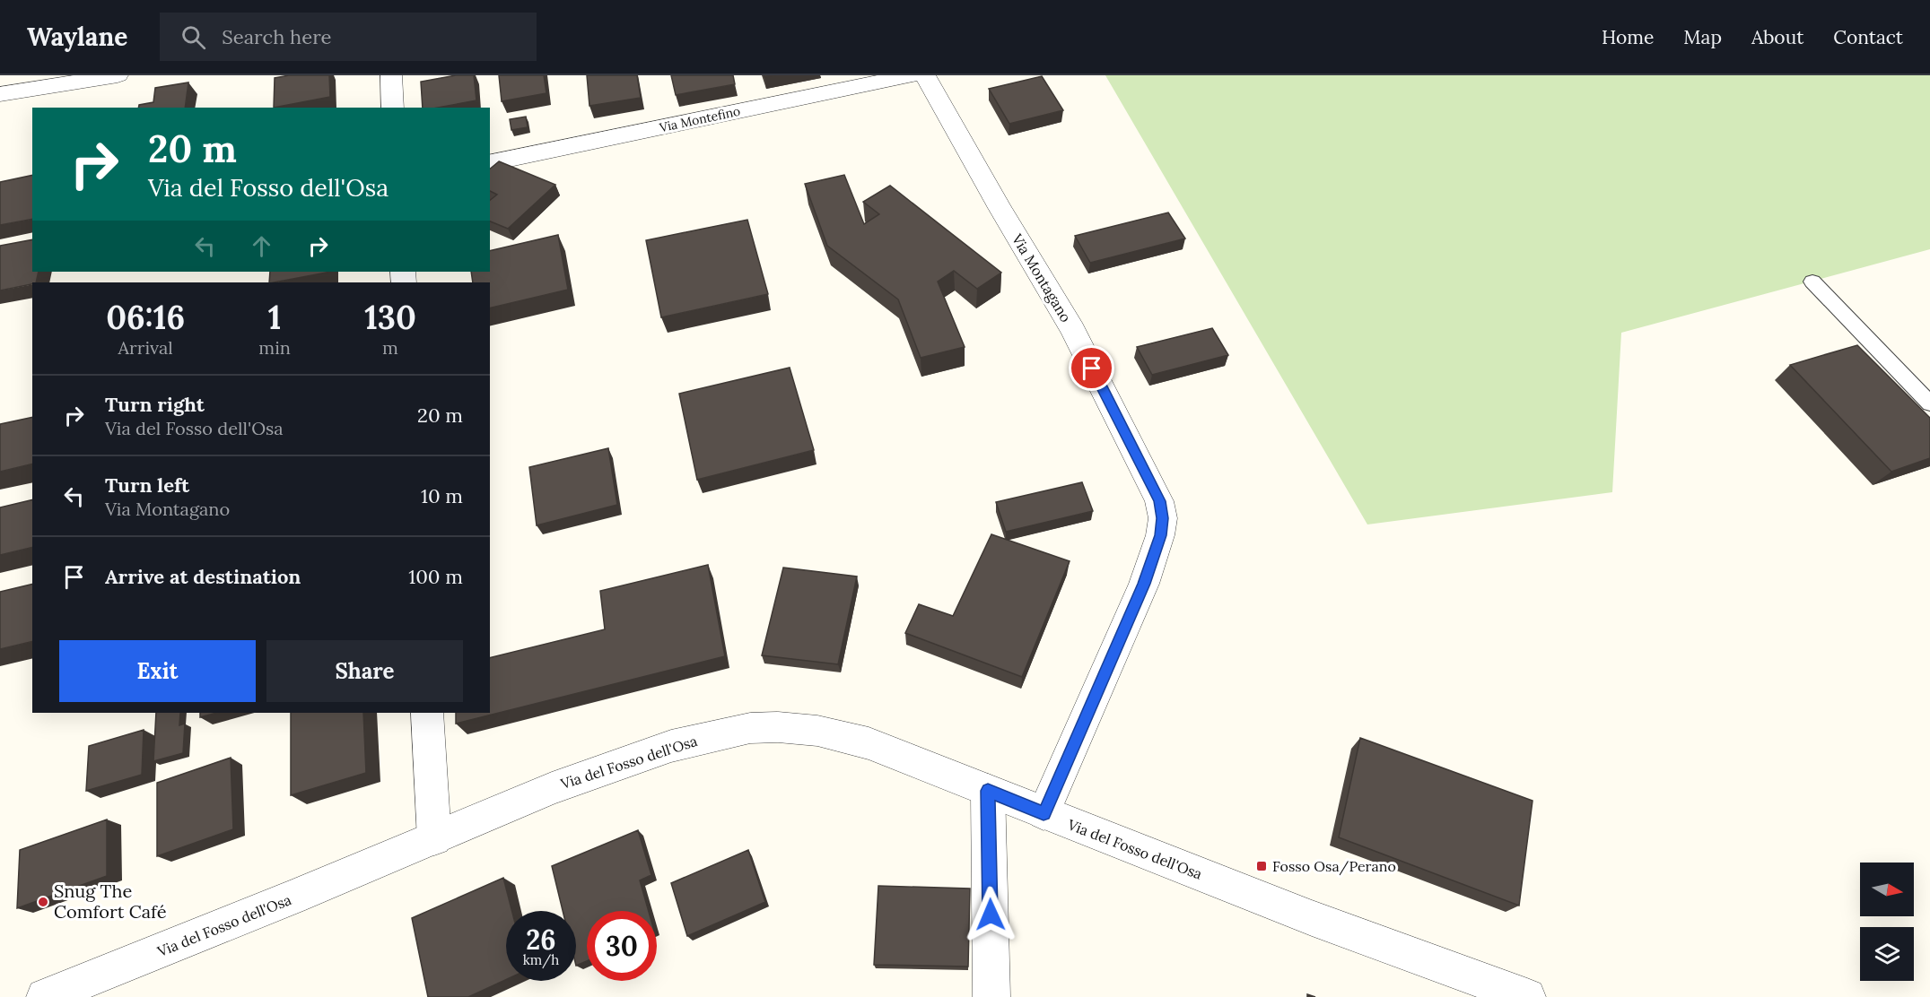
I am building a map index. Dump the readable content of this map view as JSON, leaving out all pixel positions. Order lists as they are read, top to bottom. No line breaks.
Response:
{"streets":{"street":["Via Montefino","Via Montagano","Via del Fosso dell'Osa"]},"crossings":[["Via Montagano","Via del Fosso dell'Osa"]],"places":{"transit":["Fosso Osa/Perano"],"other":["Snug The Comfort Café"]},"north":"right","page":{"header":"Waylane","search":"Search here","nav":["Home","Map","About","Contact"],"turn":["20 m","Via del Fosso dell'Osa"],"eta":["06:16","Arrival","1","min","130","m"],"list":[{"name":"Turn right","note":"Via del Fosso dell'Osa","value":"20 m"},{"name":"Turn left","note":"Via Montagano","value":"10 m"},{"name":"Arrive at destination","value":"100 m"}],"buttons":["Exit","Share"],"speed":"26 km/h","limit":"30"}}
